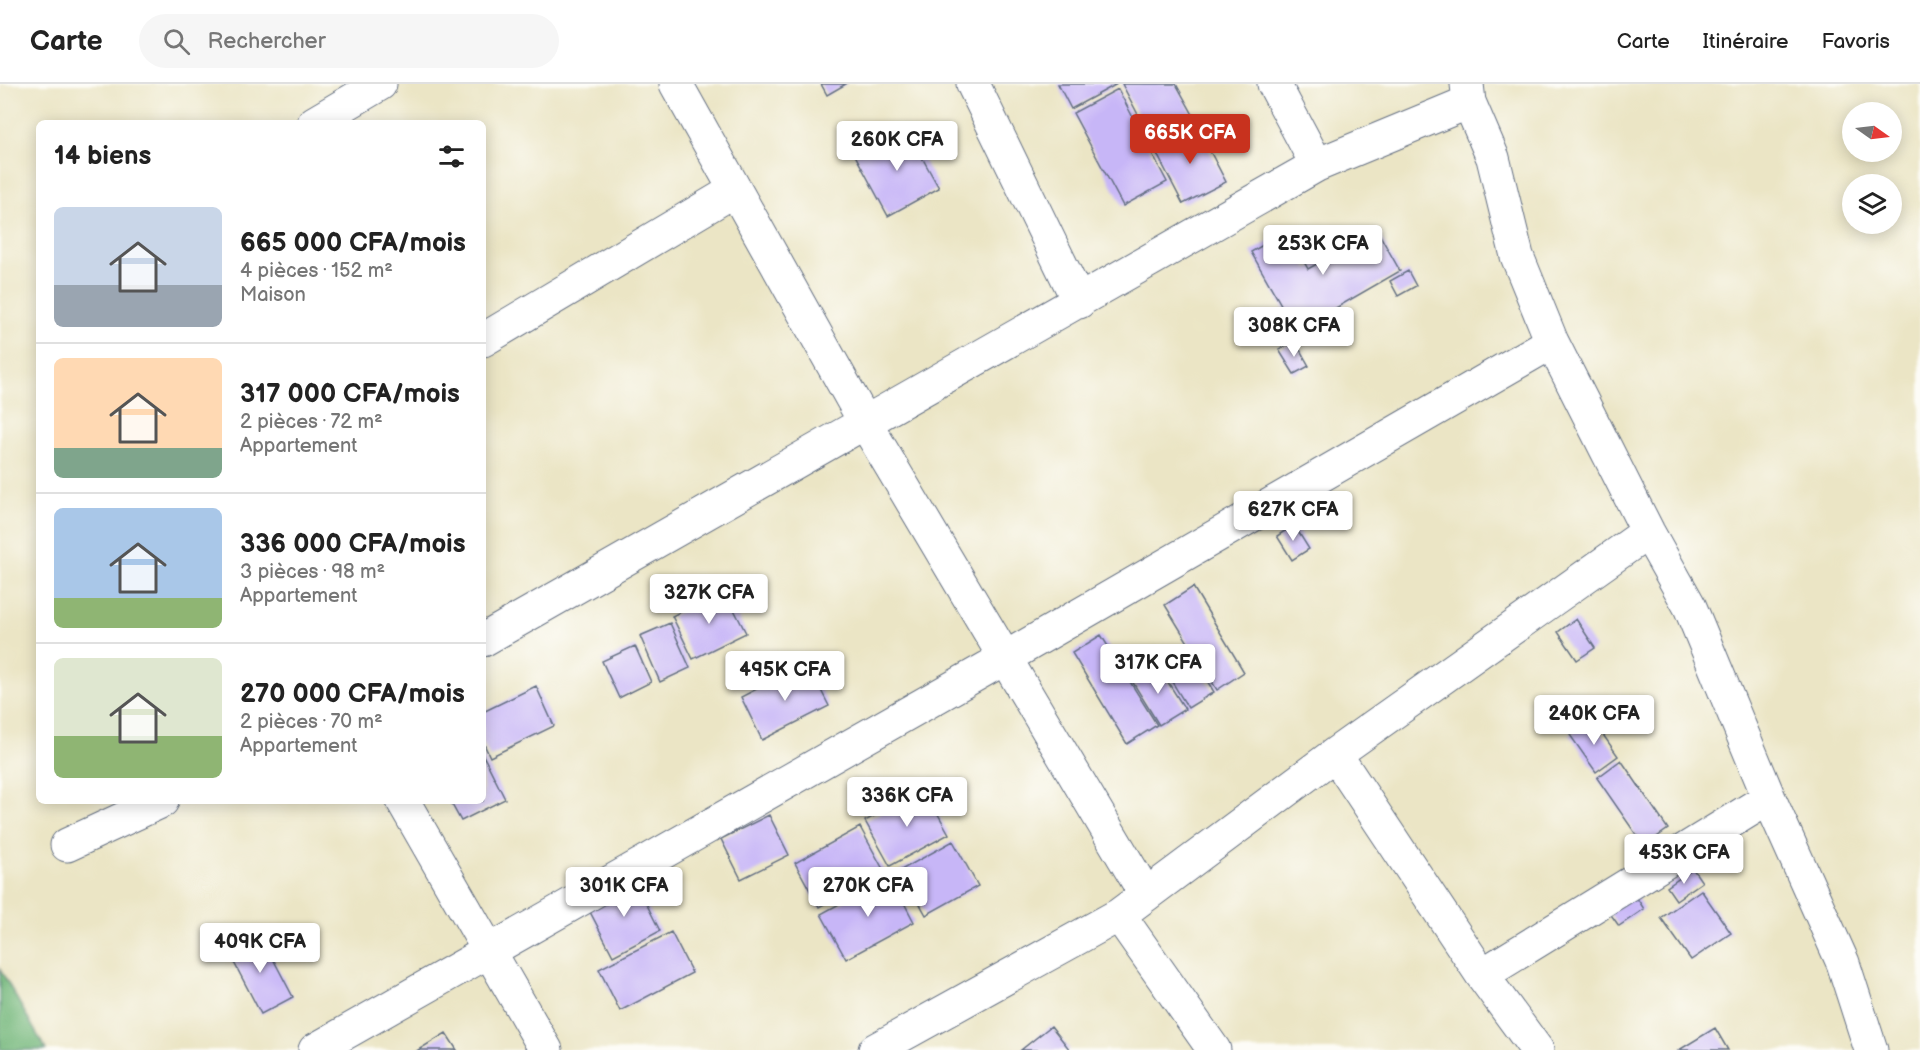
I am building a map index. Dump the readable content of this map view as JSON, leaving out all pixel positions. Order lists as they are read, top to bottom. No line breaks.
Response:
{"north":"right","page":{"header":"Carte","search":"Rechercher","nav":["Carte","Itinéraire","Favoris"],"price":["665K CFA","260K CFA","253K CFA","308K CFA","627K CFA","327K CFA","317K CFA","495K CFA","240K CFA","336K CFA","453K CFA","301K CFA","270K CFA","409K CFA"],"heading":"14 biens","list":[{"name":"665 000 CFA/mois","note":"4 pièces · 152 m² · Maison"},{"name":"317 000 CFA/mois","note":"2 pièces · 72 m² · Appartement"},{"name":"336 000 CFA/mois","note":"3 pièces · 98 m² · Appartement"},{"name":"270 000 CFA/mois","note":"2 pièces · 70 m² · Appartement"}]}}
